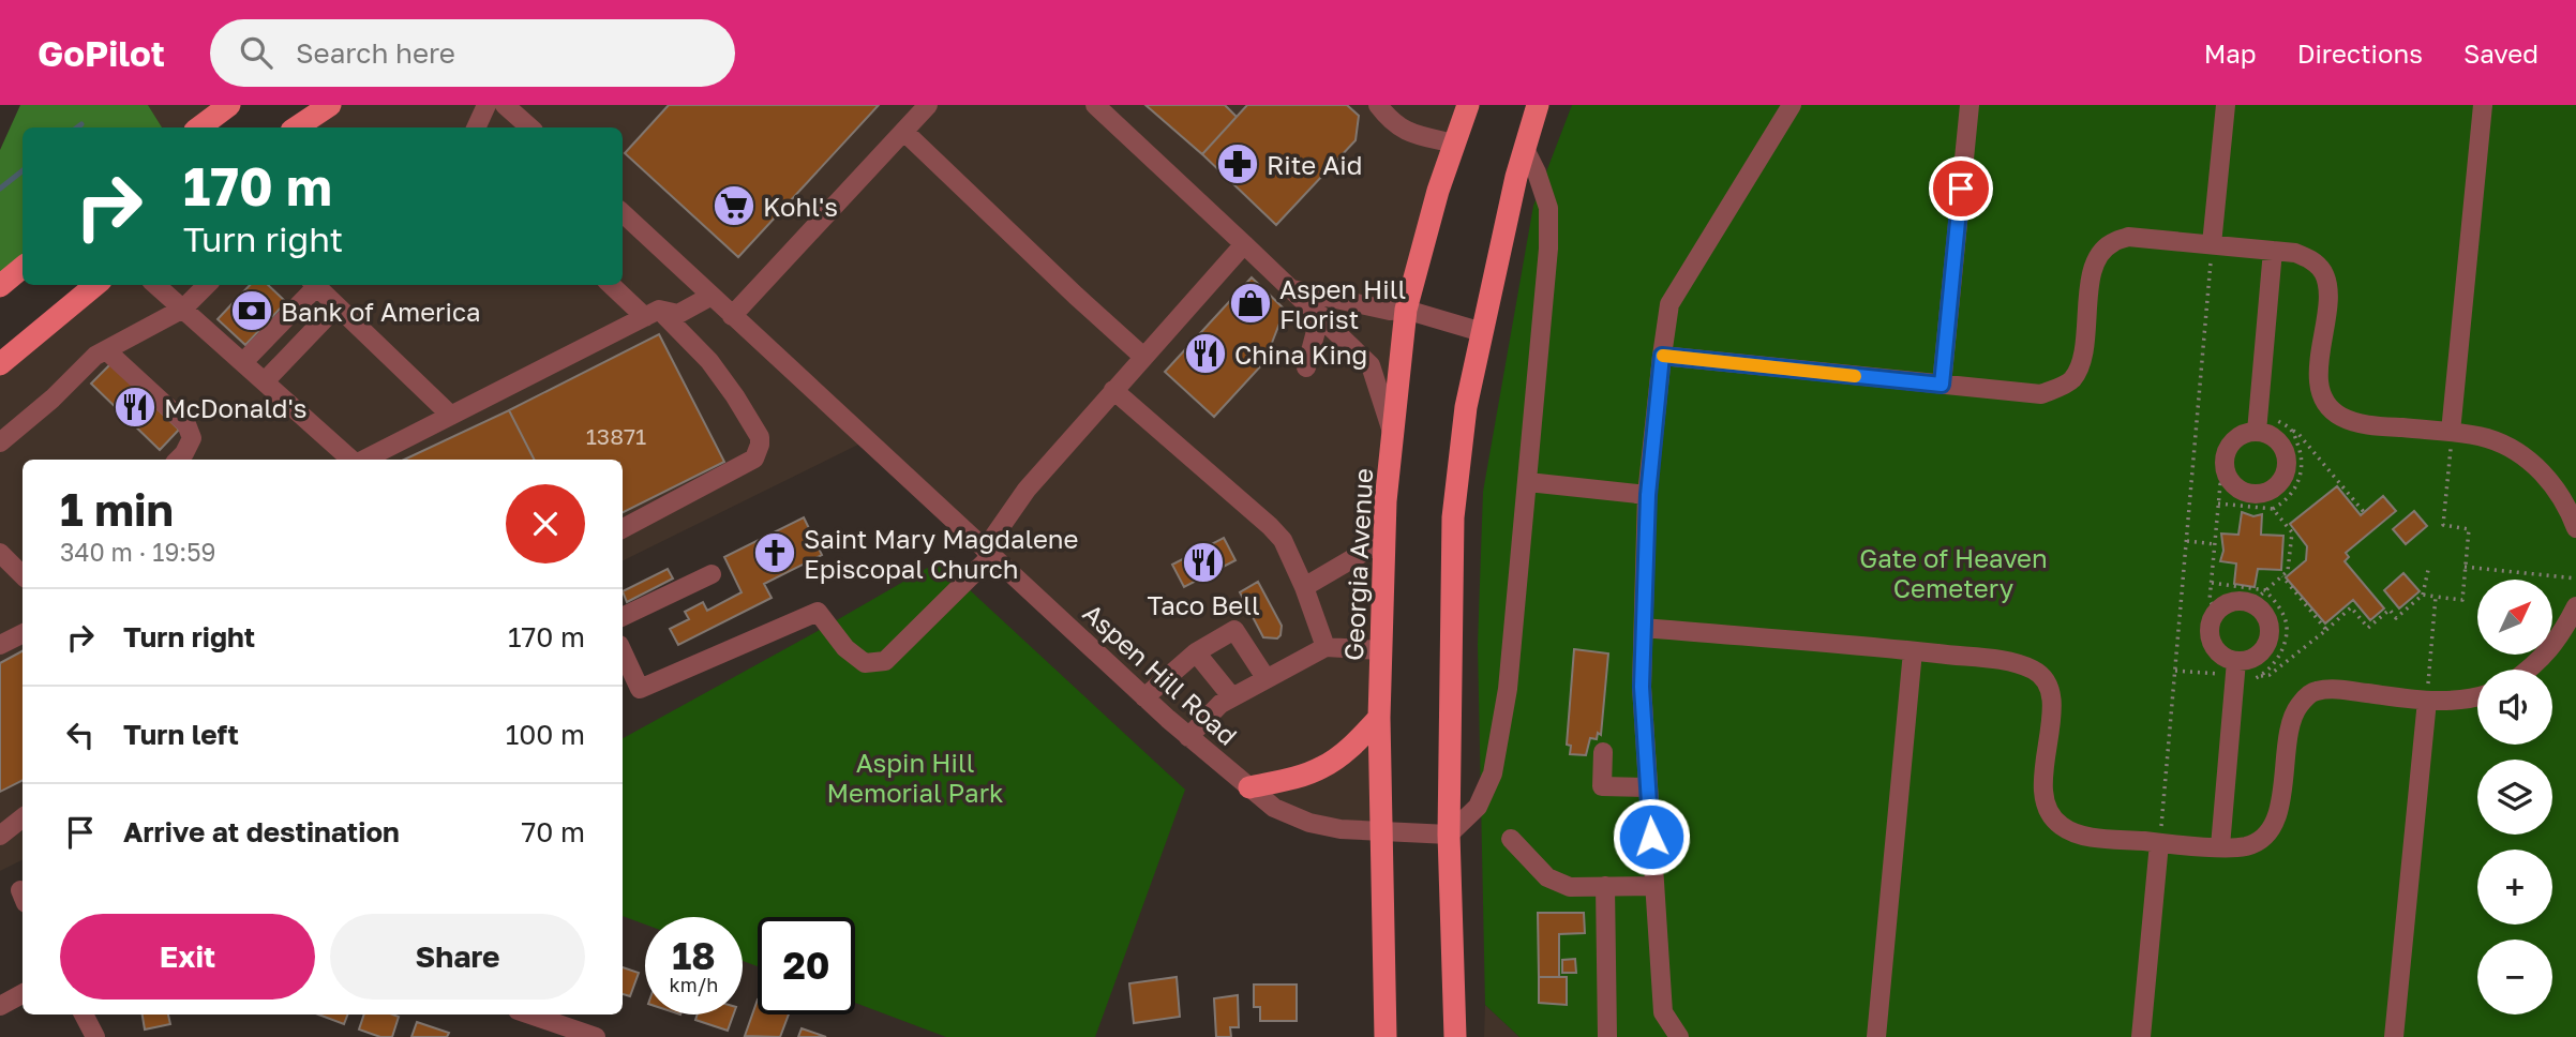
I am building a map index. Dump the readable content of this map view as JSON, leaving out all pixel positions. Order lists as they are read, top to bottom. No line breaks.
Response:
{"streets":{"main road":["Georgia Avenue"],"street":["Aspen Hill Road"]},"crossings":[["Georgia Avenue","Aspen Hill Road"]],"parks":["Gate of Heaven Cemetery","Aspin Hill Memorial Park"],"places":{"pharmacy":["Rite Aid"],"supermarket":["Kohl's"],"shop":["Aspen Hill Florist"],"bank":["Bank of America"],"restaurant":["China King","McDonald's","Taco Bell"],"church":["Saint Mary Magdalene Episcopal Church"]},"house_numbers":["13871"],"north":"top right","page":{"header":"GoPilot","search":"Search here","nav":["Map","Directions","Saved"],"turn":["170 m","Turn right"],"heading":["1 min","340 m · 19:59"],"map_buttons":["+","−"],"list":[{"name":"Turn right","value":"170 m"},{"name":"Turn left","value":"100 m"},{"name":"Arrive at destination","value":"70 m"}],"buttons":["Exit","Share"],"speed":"18 km/h","limit":"20"}}
